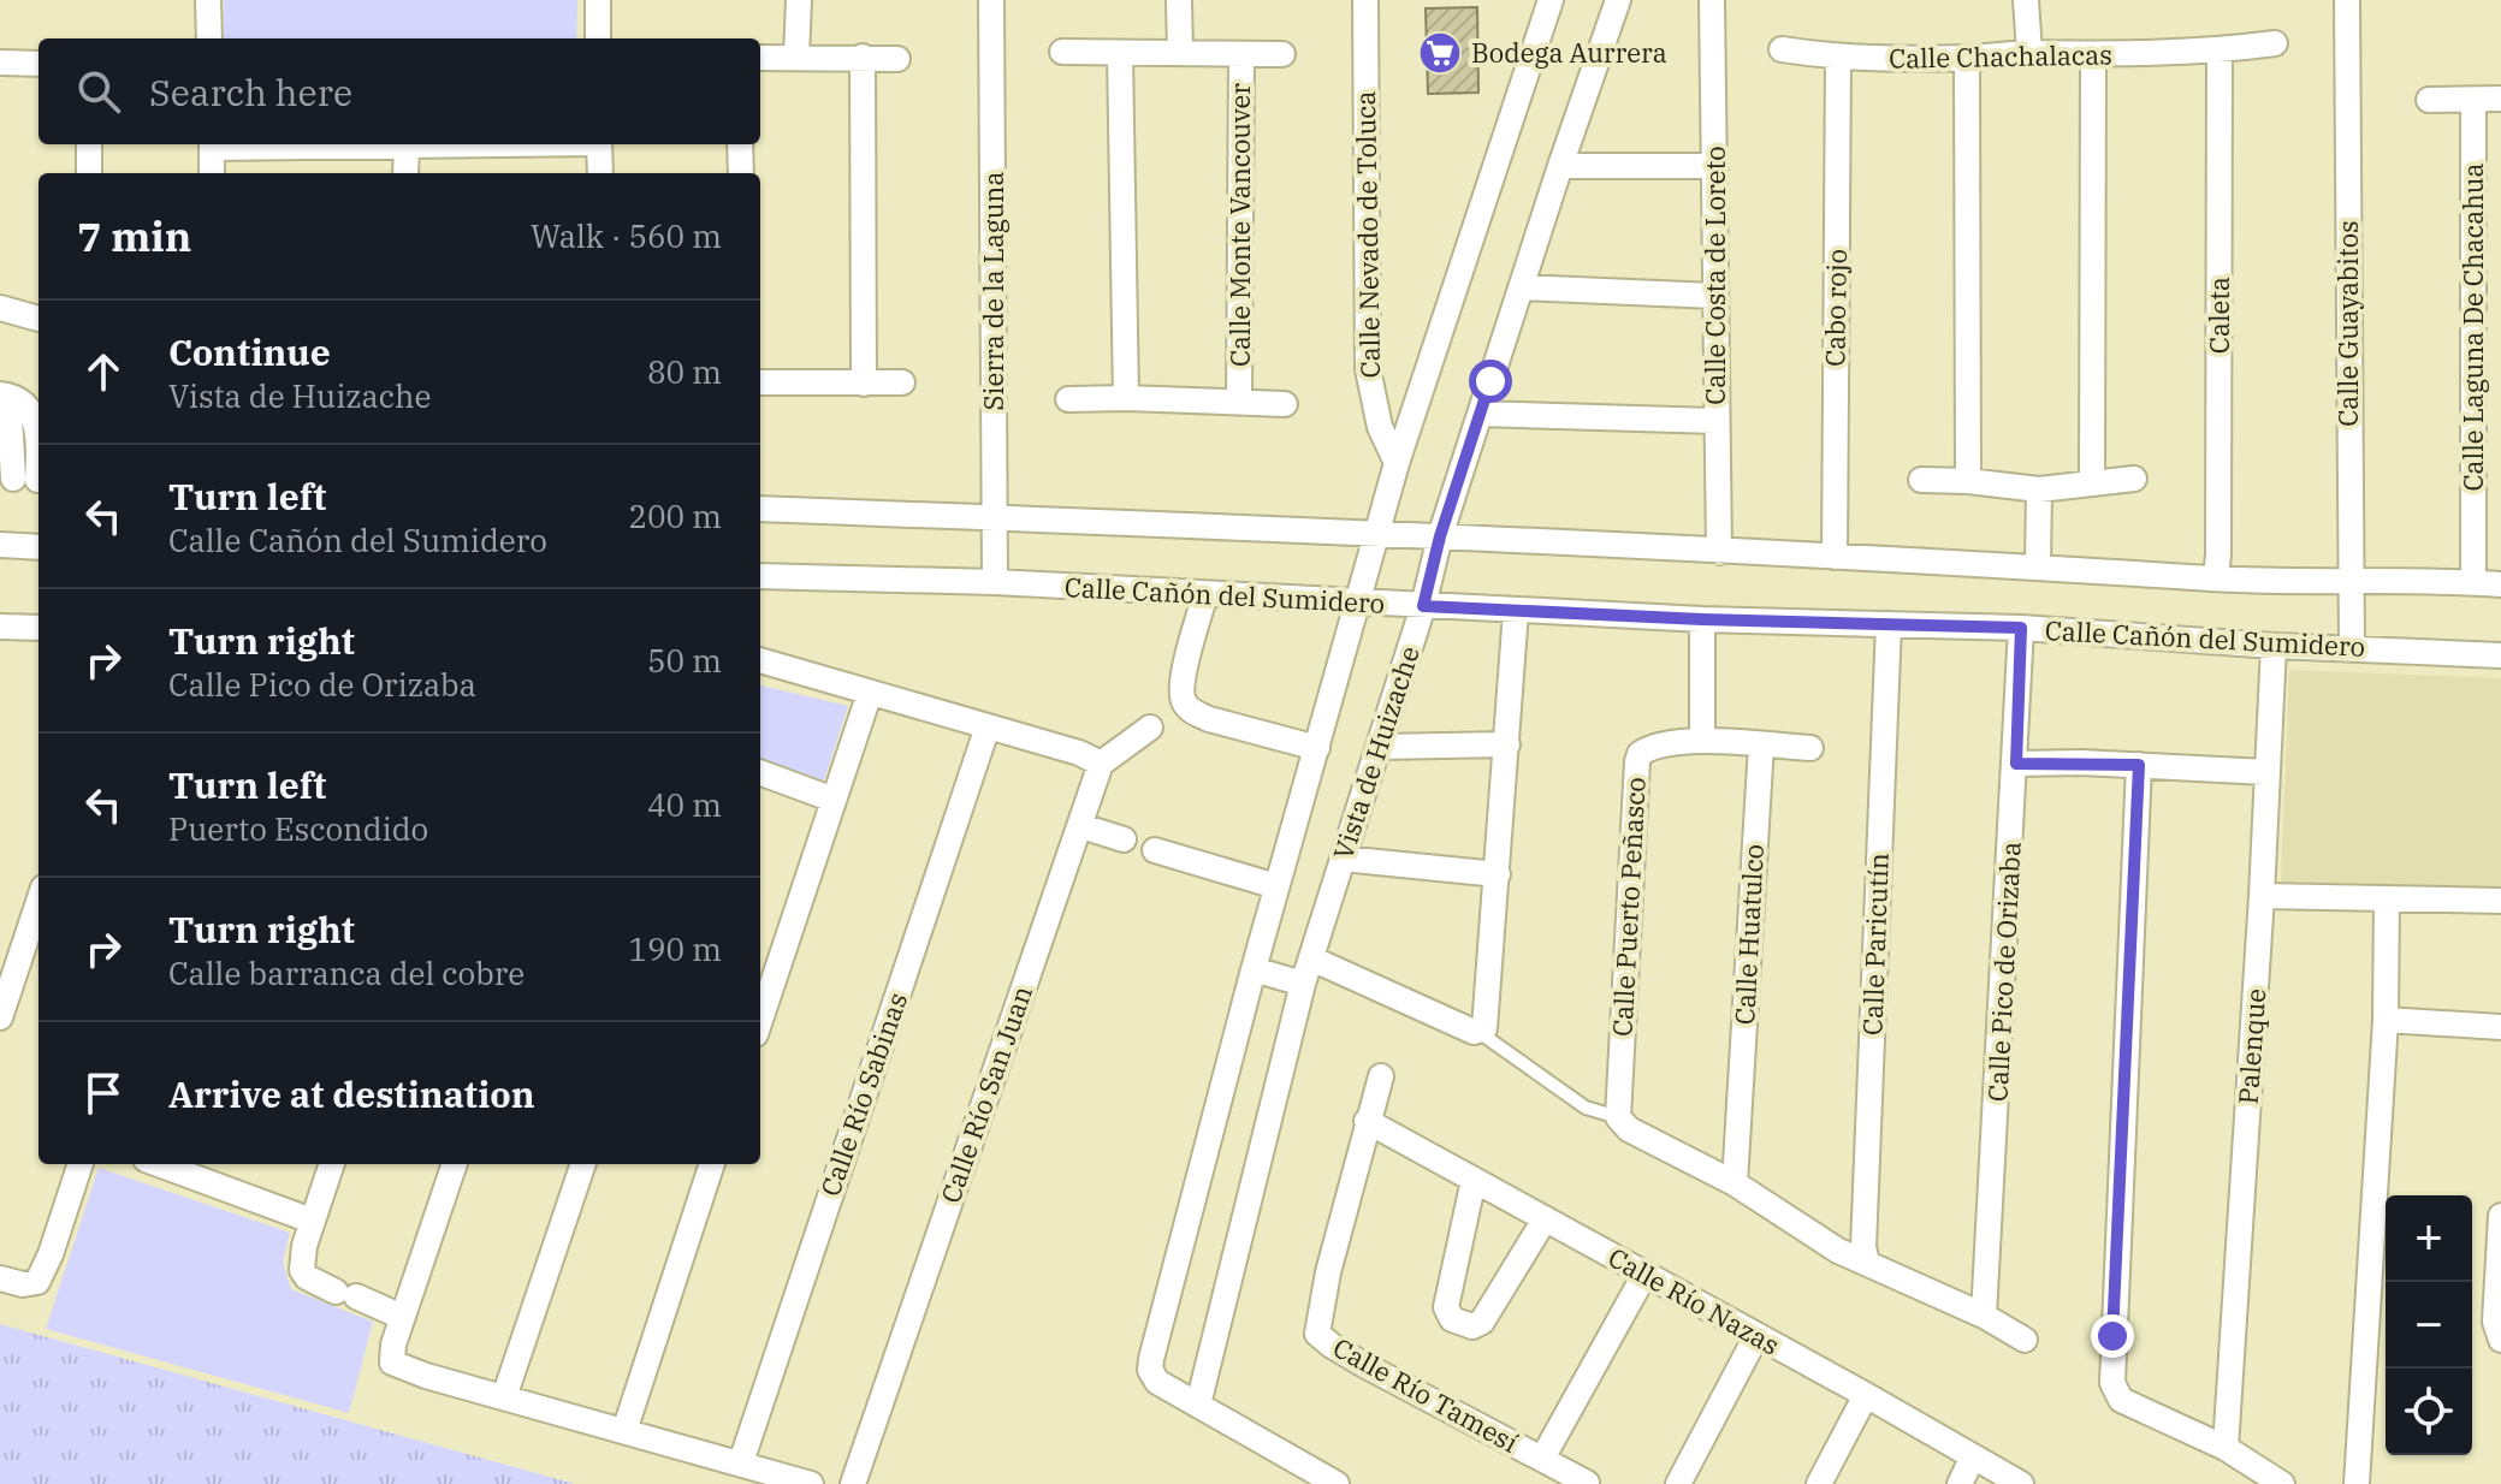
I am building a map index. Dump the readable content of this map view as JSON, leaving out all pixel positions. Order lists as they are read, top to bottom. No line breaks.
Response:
{"streets":{"street":["Calle Chachalacas","Calle Monte Vancouver","Calle Nevado de Toluca","Calle Costa de Loreto","Sierra de la Laguna","Cabo rojo","Caleta","Calle Guayabitos","Calle Laguna De Chacahua","Calle Cañón del Sumidero","Vista de Huizache","Calle Puerto Peñasco","Calle Huatulco","Calle Paricutín","Calle Pico de Orizaba","Palenque","Calle Río Sabinas","Calle Río San Juan","Calle Río Nazas","Calle Río Tamesí"]},"crossings":[["Calle Chachalacas","Cabo rojo"],["Calle Chachalacas","Caleta"],["Calle Nevado de Toluca","Vista de Huizache"],["Sierra de la Laguna","Calle Cañón del Sumidero"],["Calle Guayabitos","Calle Cañón del Sumidero"],["Calle Cañón del Sumidero","Vista de Huizache"],["Calle Cañón del Sumidero","Calle Paricutín"],["Calle Cañón del Sumidero","Calle Pico de Orizaba"],["Calle Cañón del Sumidero","Palenque"],["Calle Río Nazas","Calle Río Tamesí"]],"places":{"supermarket":["Bodega Aurrera"]},"page":{"search":"Search here","heading":["7 min","Walk · 560 m"],"list":[["Continue","Vista de Huizache","80 m"],["Turn left","Calle Cañón del Sumidero","200 m"],["Turn right","Calle Pico de Orizaba","50 m"],["Turn left","Puerto Escondido","40 m"],["Turn right","Calle barranca del cobre","190 m"],"Arrive at destination"],"map_buttons":["+","−"]}}
